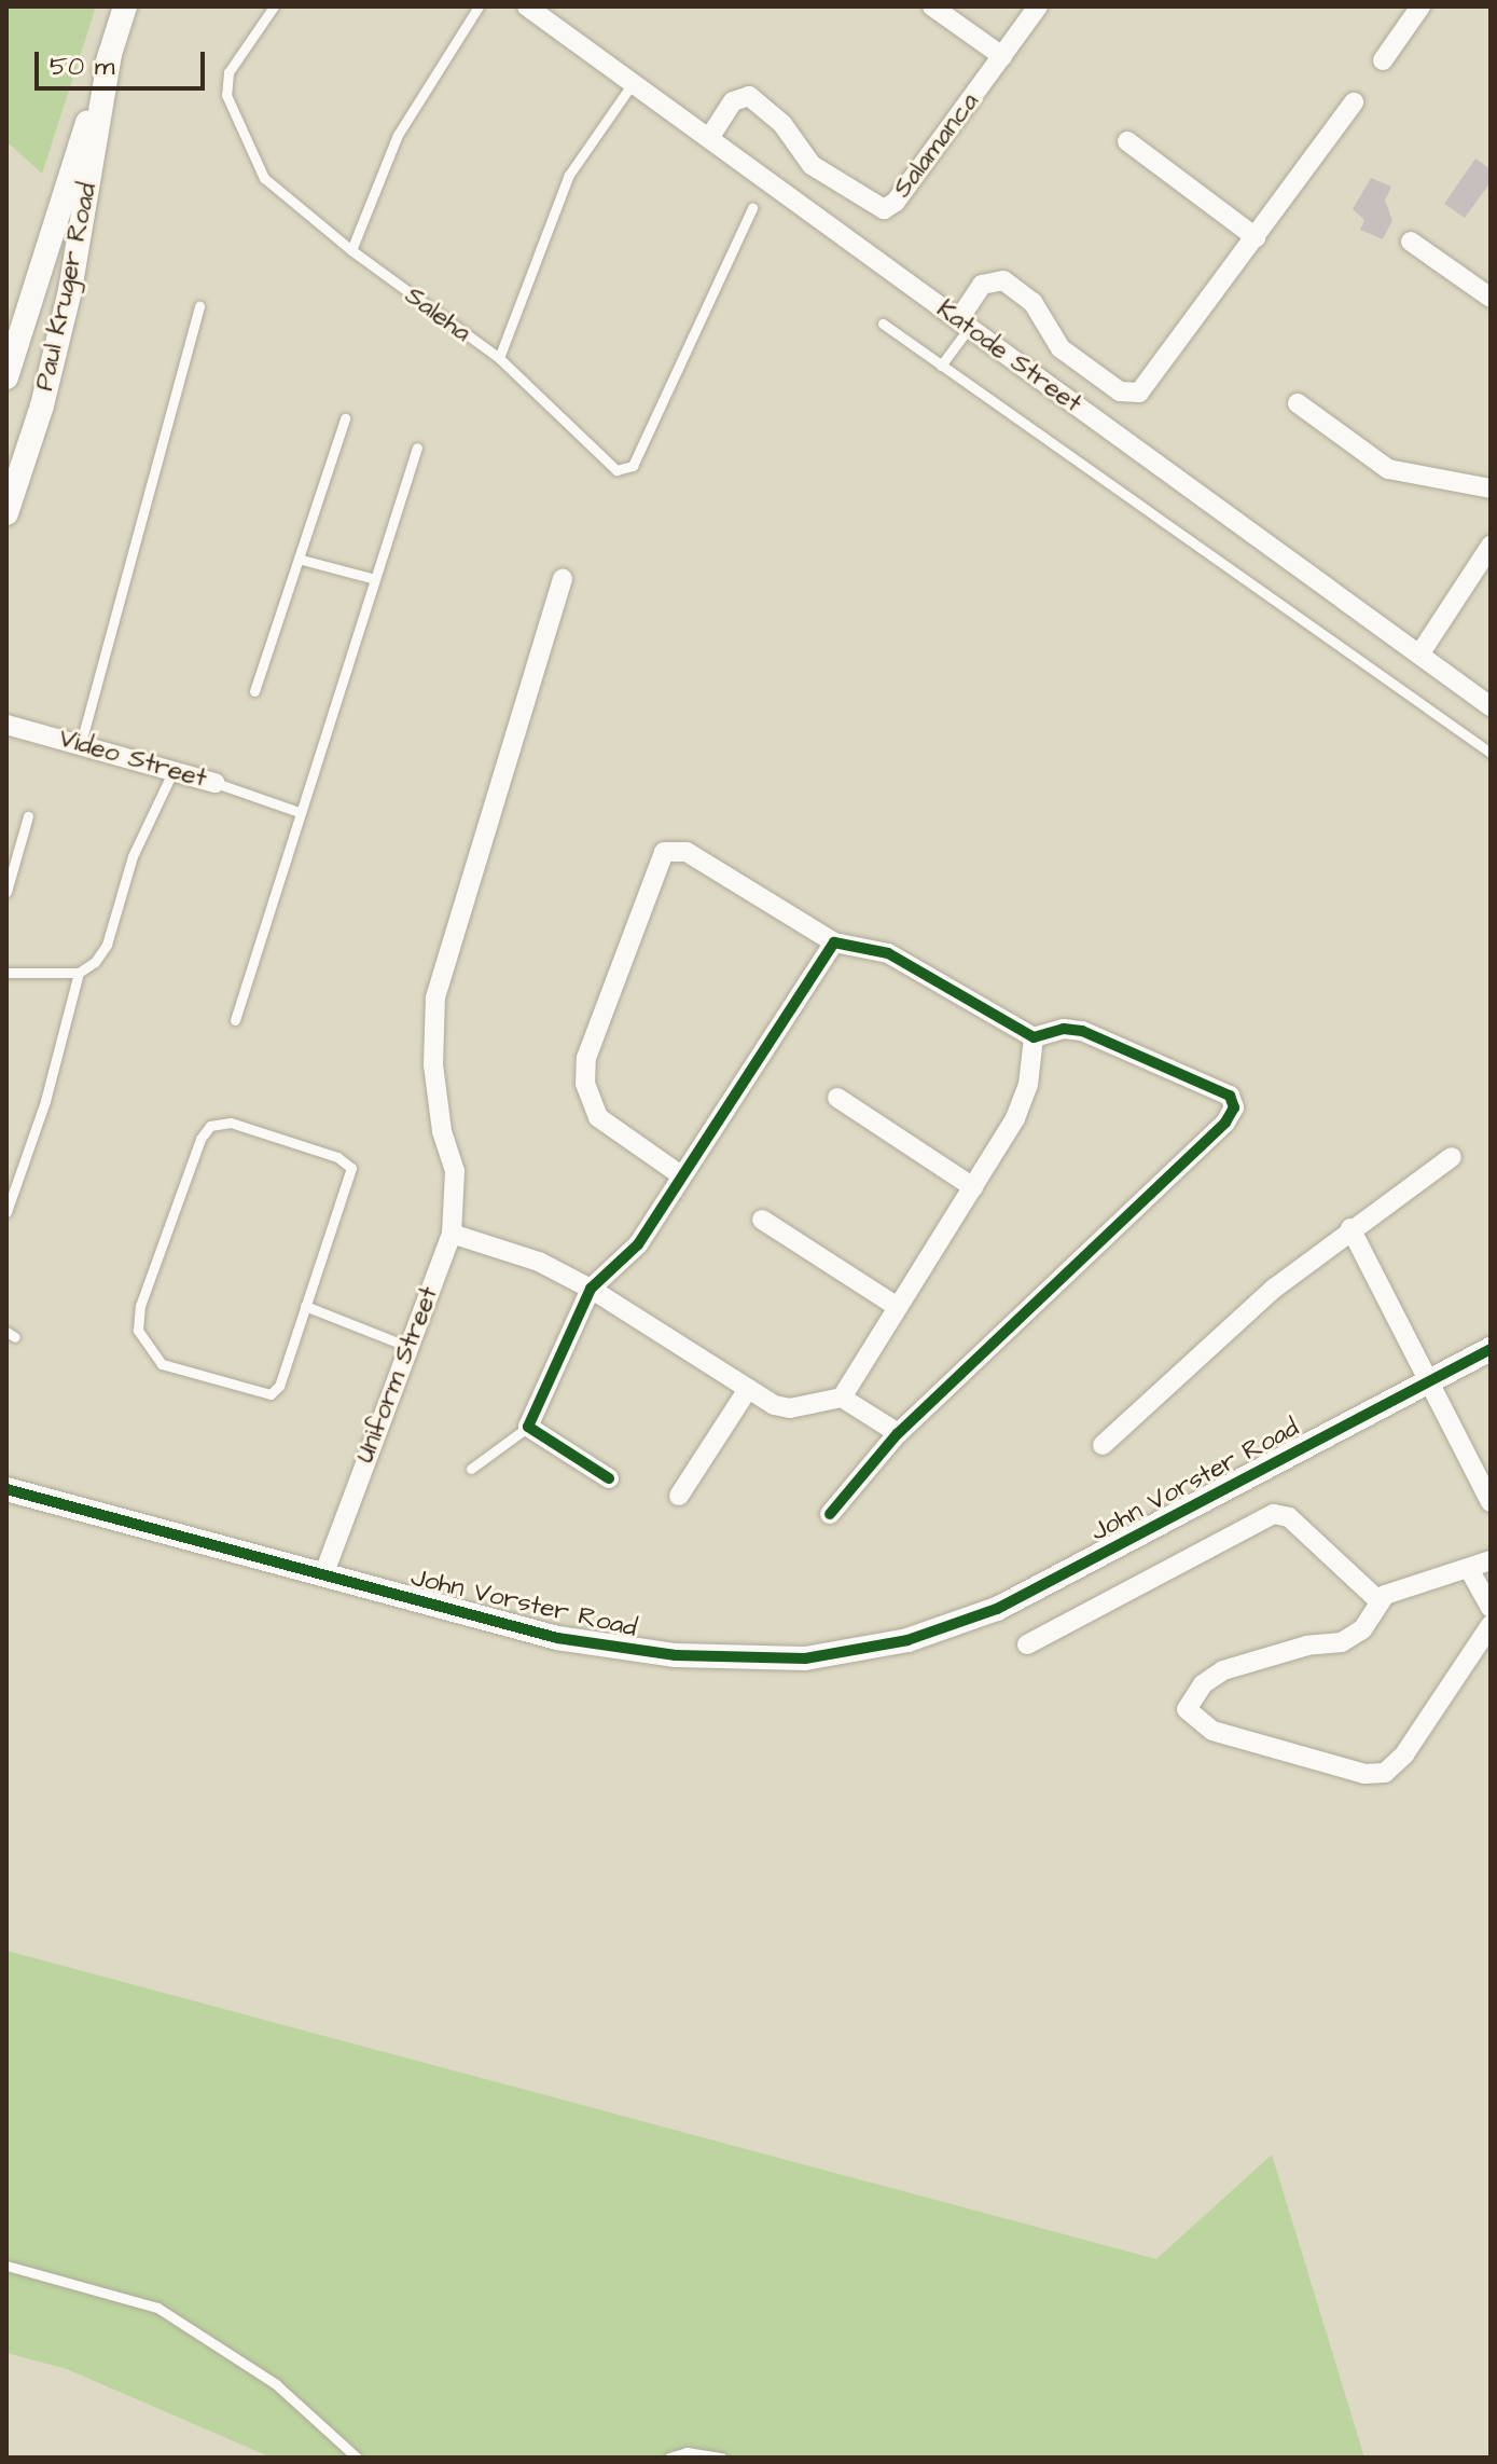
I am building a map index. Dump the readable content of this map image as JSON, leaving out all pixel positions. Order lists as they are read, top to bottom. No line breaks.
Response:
{"streets":{"street":["Salamanca","Paul Kruger Road","Katode Street","Video Street","Uniform Street","John Vorster Road"],"lane":["Saleha"]},"crossings":[["Salamanca","Katode Street"],["Saleha","Katode Street"],["Uniform Street","John Vorster Road"]],"scale_bar":"50 m"}
